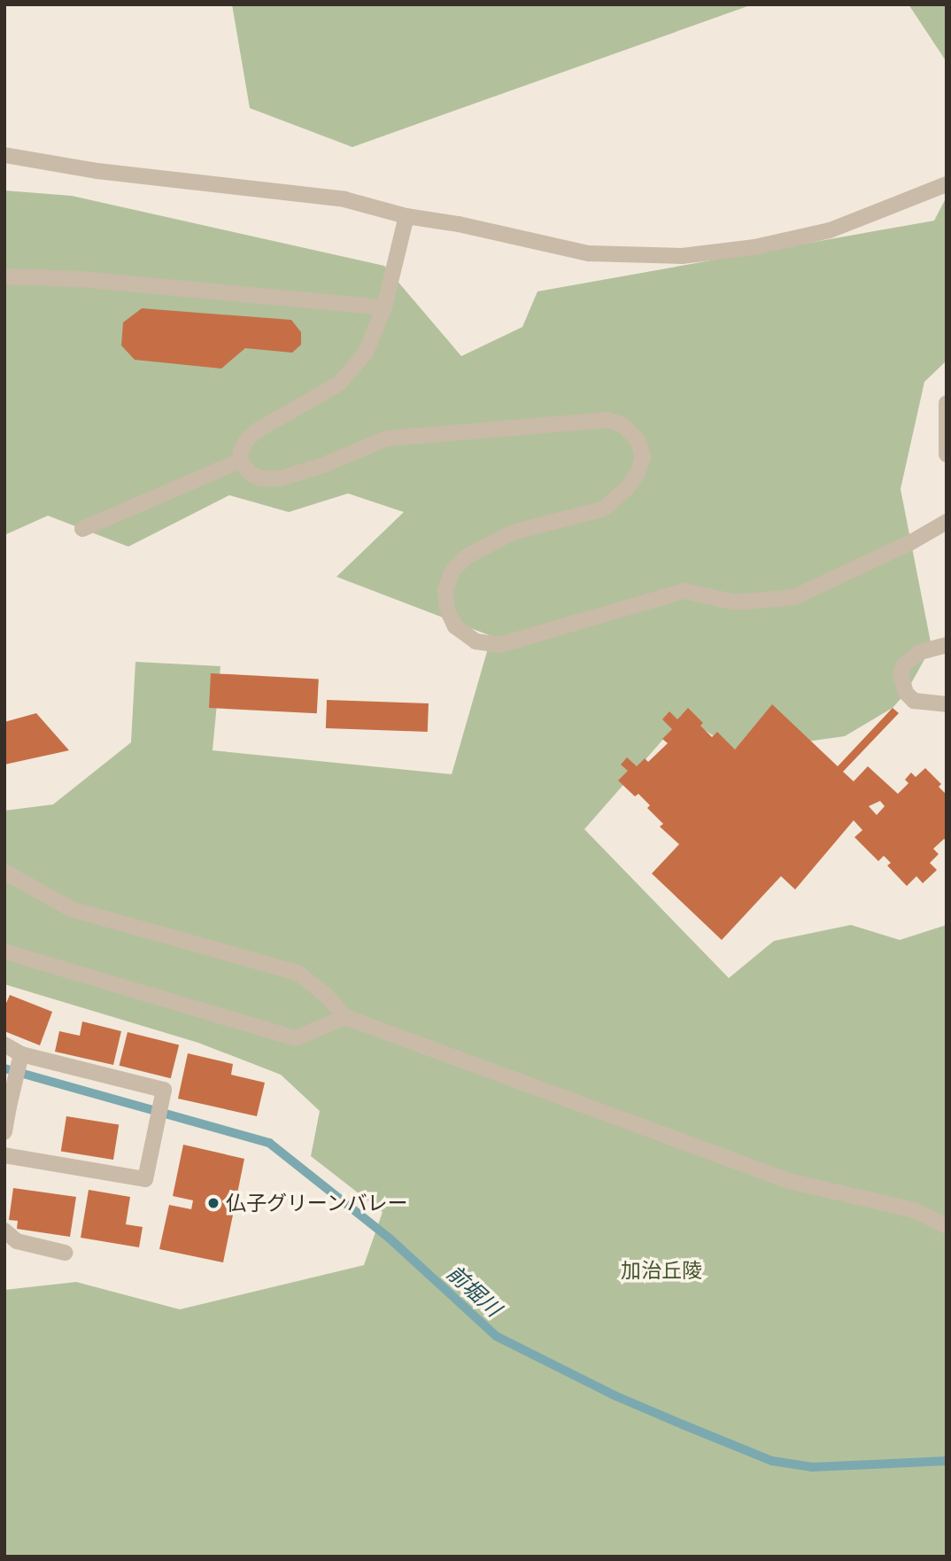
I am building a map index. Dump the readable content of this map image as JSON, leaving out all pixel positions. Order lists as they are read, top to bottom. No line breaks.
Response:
{"water":["前堀川"],"parks":["加治丘陵"],"places":["仏子グリーンバレー"]}
